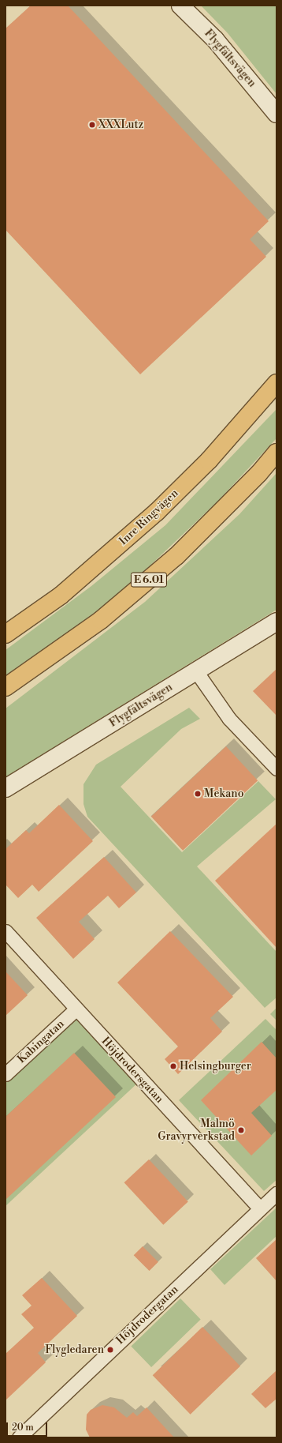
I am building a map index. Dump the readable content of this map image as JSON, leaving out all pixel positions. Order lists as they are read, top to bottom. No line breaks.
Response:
{"streets":{"highway":["Inre Ringvägen","E 6.01"],"street":["Flygfältsvägen","Kabingatan","Höjdrodersgatan","Höjdrodergatan"]},"crossings":[["Kabingatan","Höjdrodersgatan"],["Höjdrodersgatan","Höjdrodergatan"]],"places":["XXXLutz","Mekano","Helsingburger","Malmö Gravyrverkstad","Flygledaren"],"scale_bar":"20 m"}
